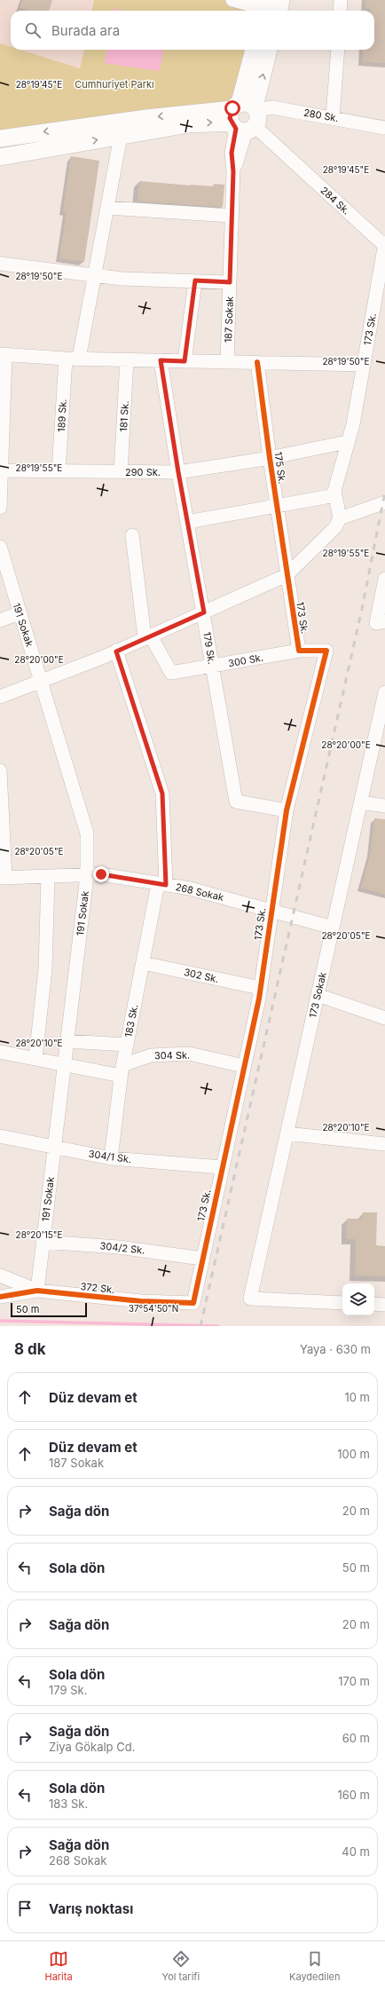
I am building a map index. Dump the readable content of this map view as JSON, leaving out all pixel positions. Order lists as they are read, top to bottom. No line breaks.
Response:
{"streets":{"main road":["187 Sokak"],"street":["280 Sk.","284 Sk.","173 Sk.","189 Sk.","181 Sk.","175 Sk.","290 Sk.","191 Sokak","179 Sk.","300 Sk.","268 Sokak","302 Sk.","173 Sokak","183 Sk.","304 Sk.","304/1 Sk.","304/2 Sk.","372 Sk."]},"crossings":[["280 Sk.","284 Sk."],["280 Sk.","187 Sokak"],["284 Sk.","187 Sokak"],["284 Sk.","173 Sk."],["173 Sk.","175 Sk."],["173 Sk.","290 Sk."],["173 Sk.","179 Sk."],["173 Sk.","300 Sk."],["173 Sk.","268 Sokak"],["173 Sk.","302 Sk."],["173 Sk.","304 Sk."],["173 Sk.","304/1 Sk."],["173 Sk.","304/2 Sk."],["173 Sk.","372 Sk."],["189 Sk.","290 Sk."],["181 Sk.","290 Sk."],["175 Sk.","290 Sk."],["290 Sk.","179 Sk."],["191 Sokak","268 Sokak"],["191 Sokak","304 Sk."],["191 Sokak","304/1 Sk."],["191 Sokak","304/2 Sk."],["191 Sokak","372 Sk."],["179 Sk.","300 Sk."],["268 Sokak","173 Sokak"],["268 Sokak","183 Sk."],["302 Sk.","183 Sk."],["183 Sk.","304 Sk."],["183 Sk.","304/1 Sk."]],"parks":["Cumhuriyet Parkı"],"scale_bar":"50 m","page":{"search":"Burada ara","scale":"50 m","heading":["8 dk","Yaya · 630 m"],"list":[["Düz devam et","10 m"],["Düz devam et","187 Sokak","100 m"],["Sağa dön","20 m"],["Sola dön","50 m"],["Sağa dön","20 m"],["Sola dön","179 Sk.","170 m"],["Sağa dön","Ziya Gökalp Cd.","60 m"],["Sola dön","183 Sk.","160 m"],["Sağa dön","268 Sokak","40 m"],"Varış noktası"],"nav":["Harita","Yol tarifi","Kaydedilen"]},"coordinates":["28°19'45\"E","28°19'50\"E","28°19'55\"E","28°20'00\"E","28°20'05\"E","28°20'10\"E","28°20'15\"E","37°54'50\"N"]}
